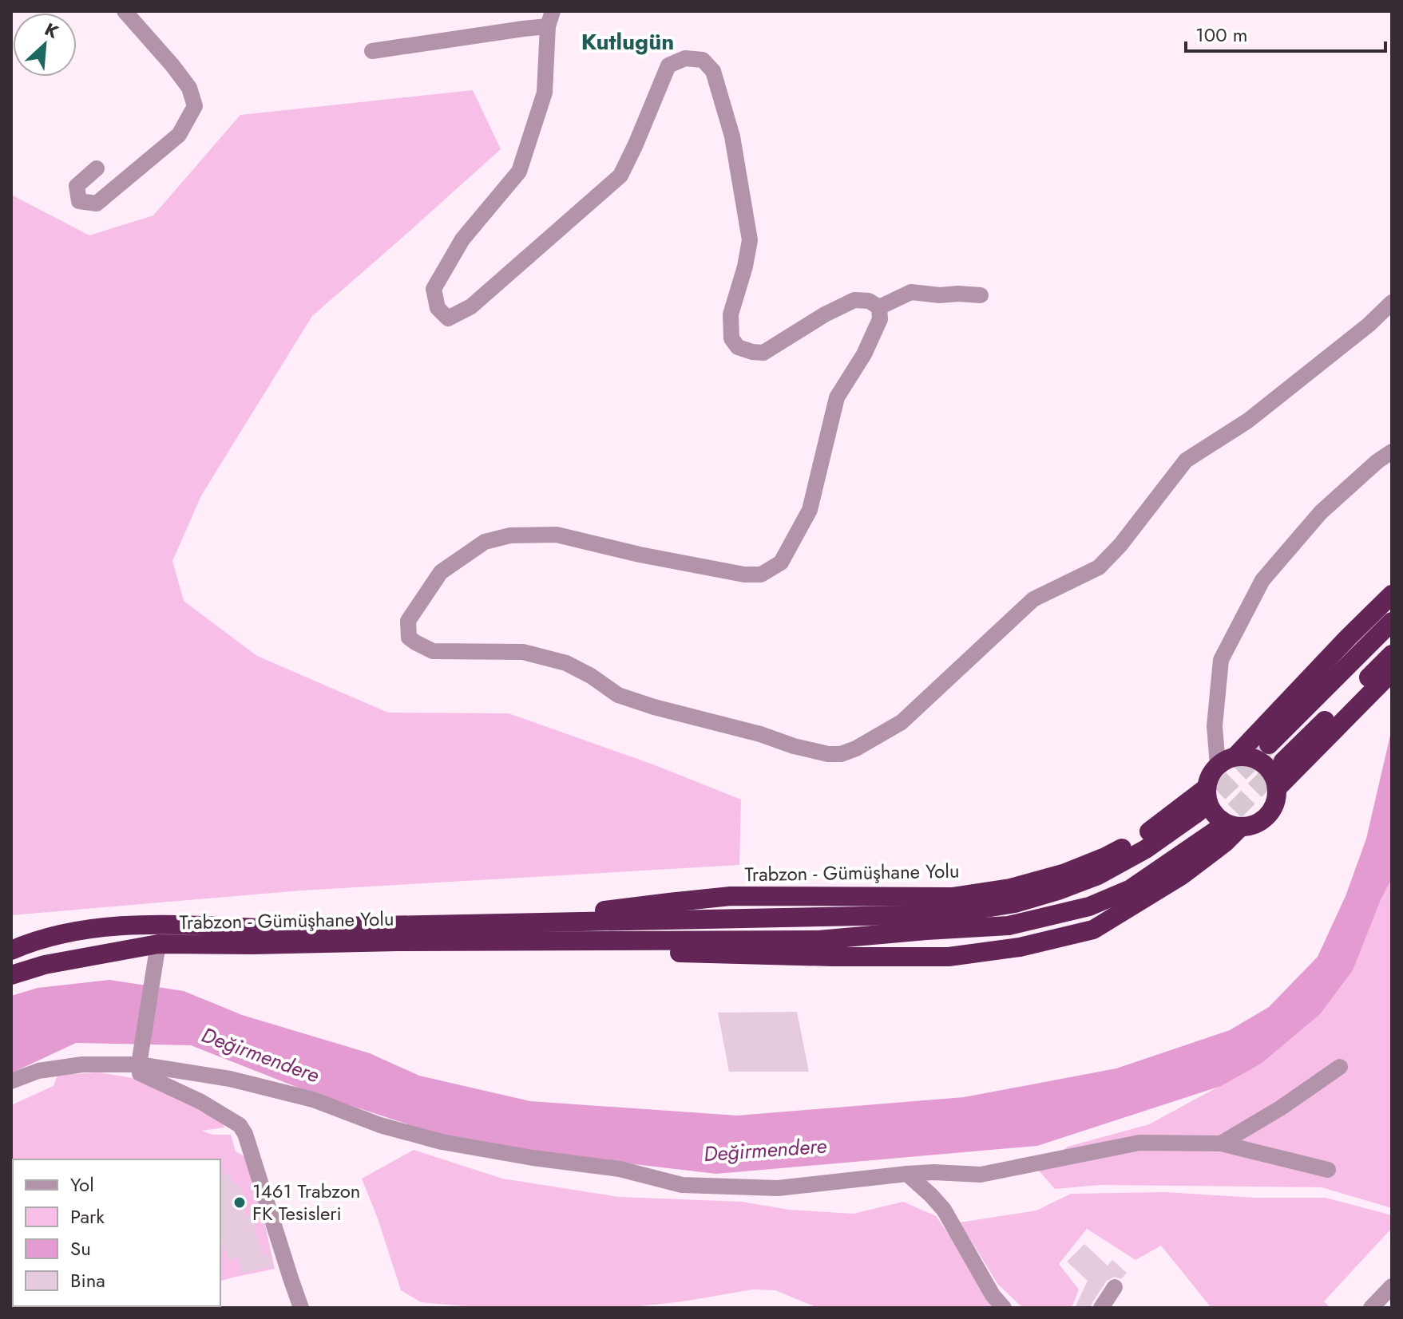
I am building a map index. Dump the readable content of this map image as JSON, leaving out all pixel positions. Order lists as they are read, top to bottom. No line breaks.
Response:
{"streets":{"highway":["Trabzon - Gümüşhane Yolu"]},"districts":["Kutlugün"],"water":["Değirmendere"],"places":["1461 Trabzon FK Tesisleri"],"legend":["Yol","Park","Su","Bina"],"scale_bar":"100 m","north":"top right"}
